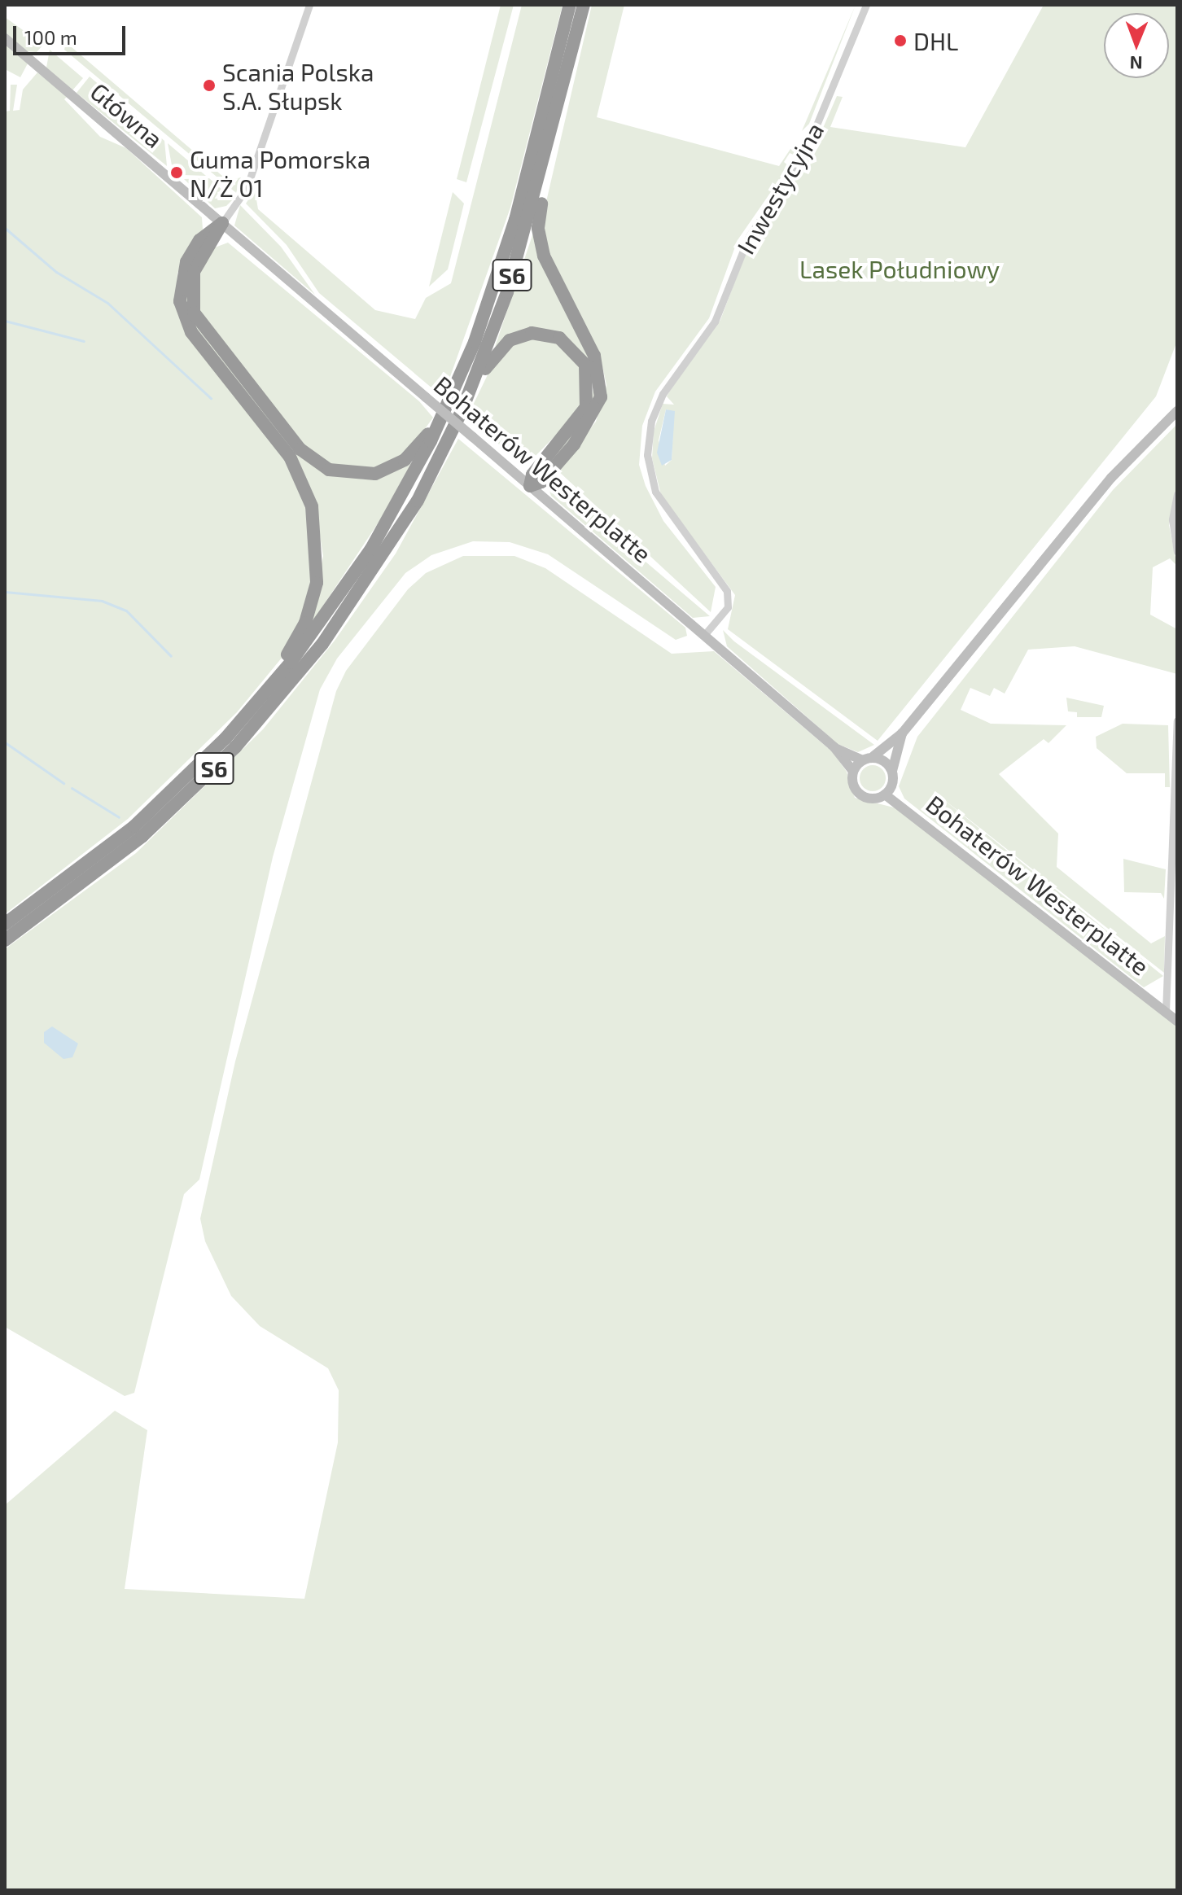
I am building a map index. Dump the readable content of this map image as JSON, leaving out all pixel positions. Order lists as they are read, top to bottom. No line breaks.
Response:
{"streets":{"highway":["S6"],"main road":["Główna","Bohaterów Westerplatte"],"street":["Inwestycyjna"]},"crossings":[["Główna","Bohaterów Westerplatte"],["Inwestycyjna","Bohaterów Westerplatte"]],"parks":["Lasek Południowy"],"places":["DHL","Scania Polska S.A. Słupsk","Guma Pomorska N/Ż 01"],"scale_bar":"100 m","north":"bottom"}
